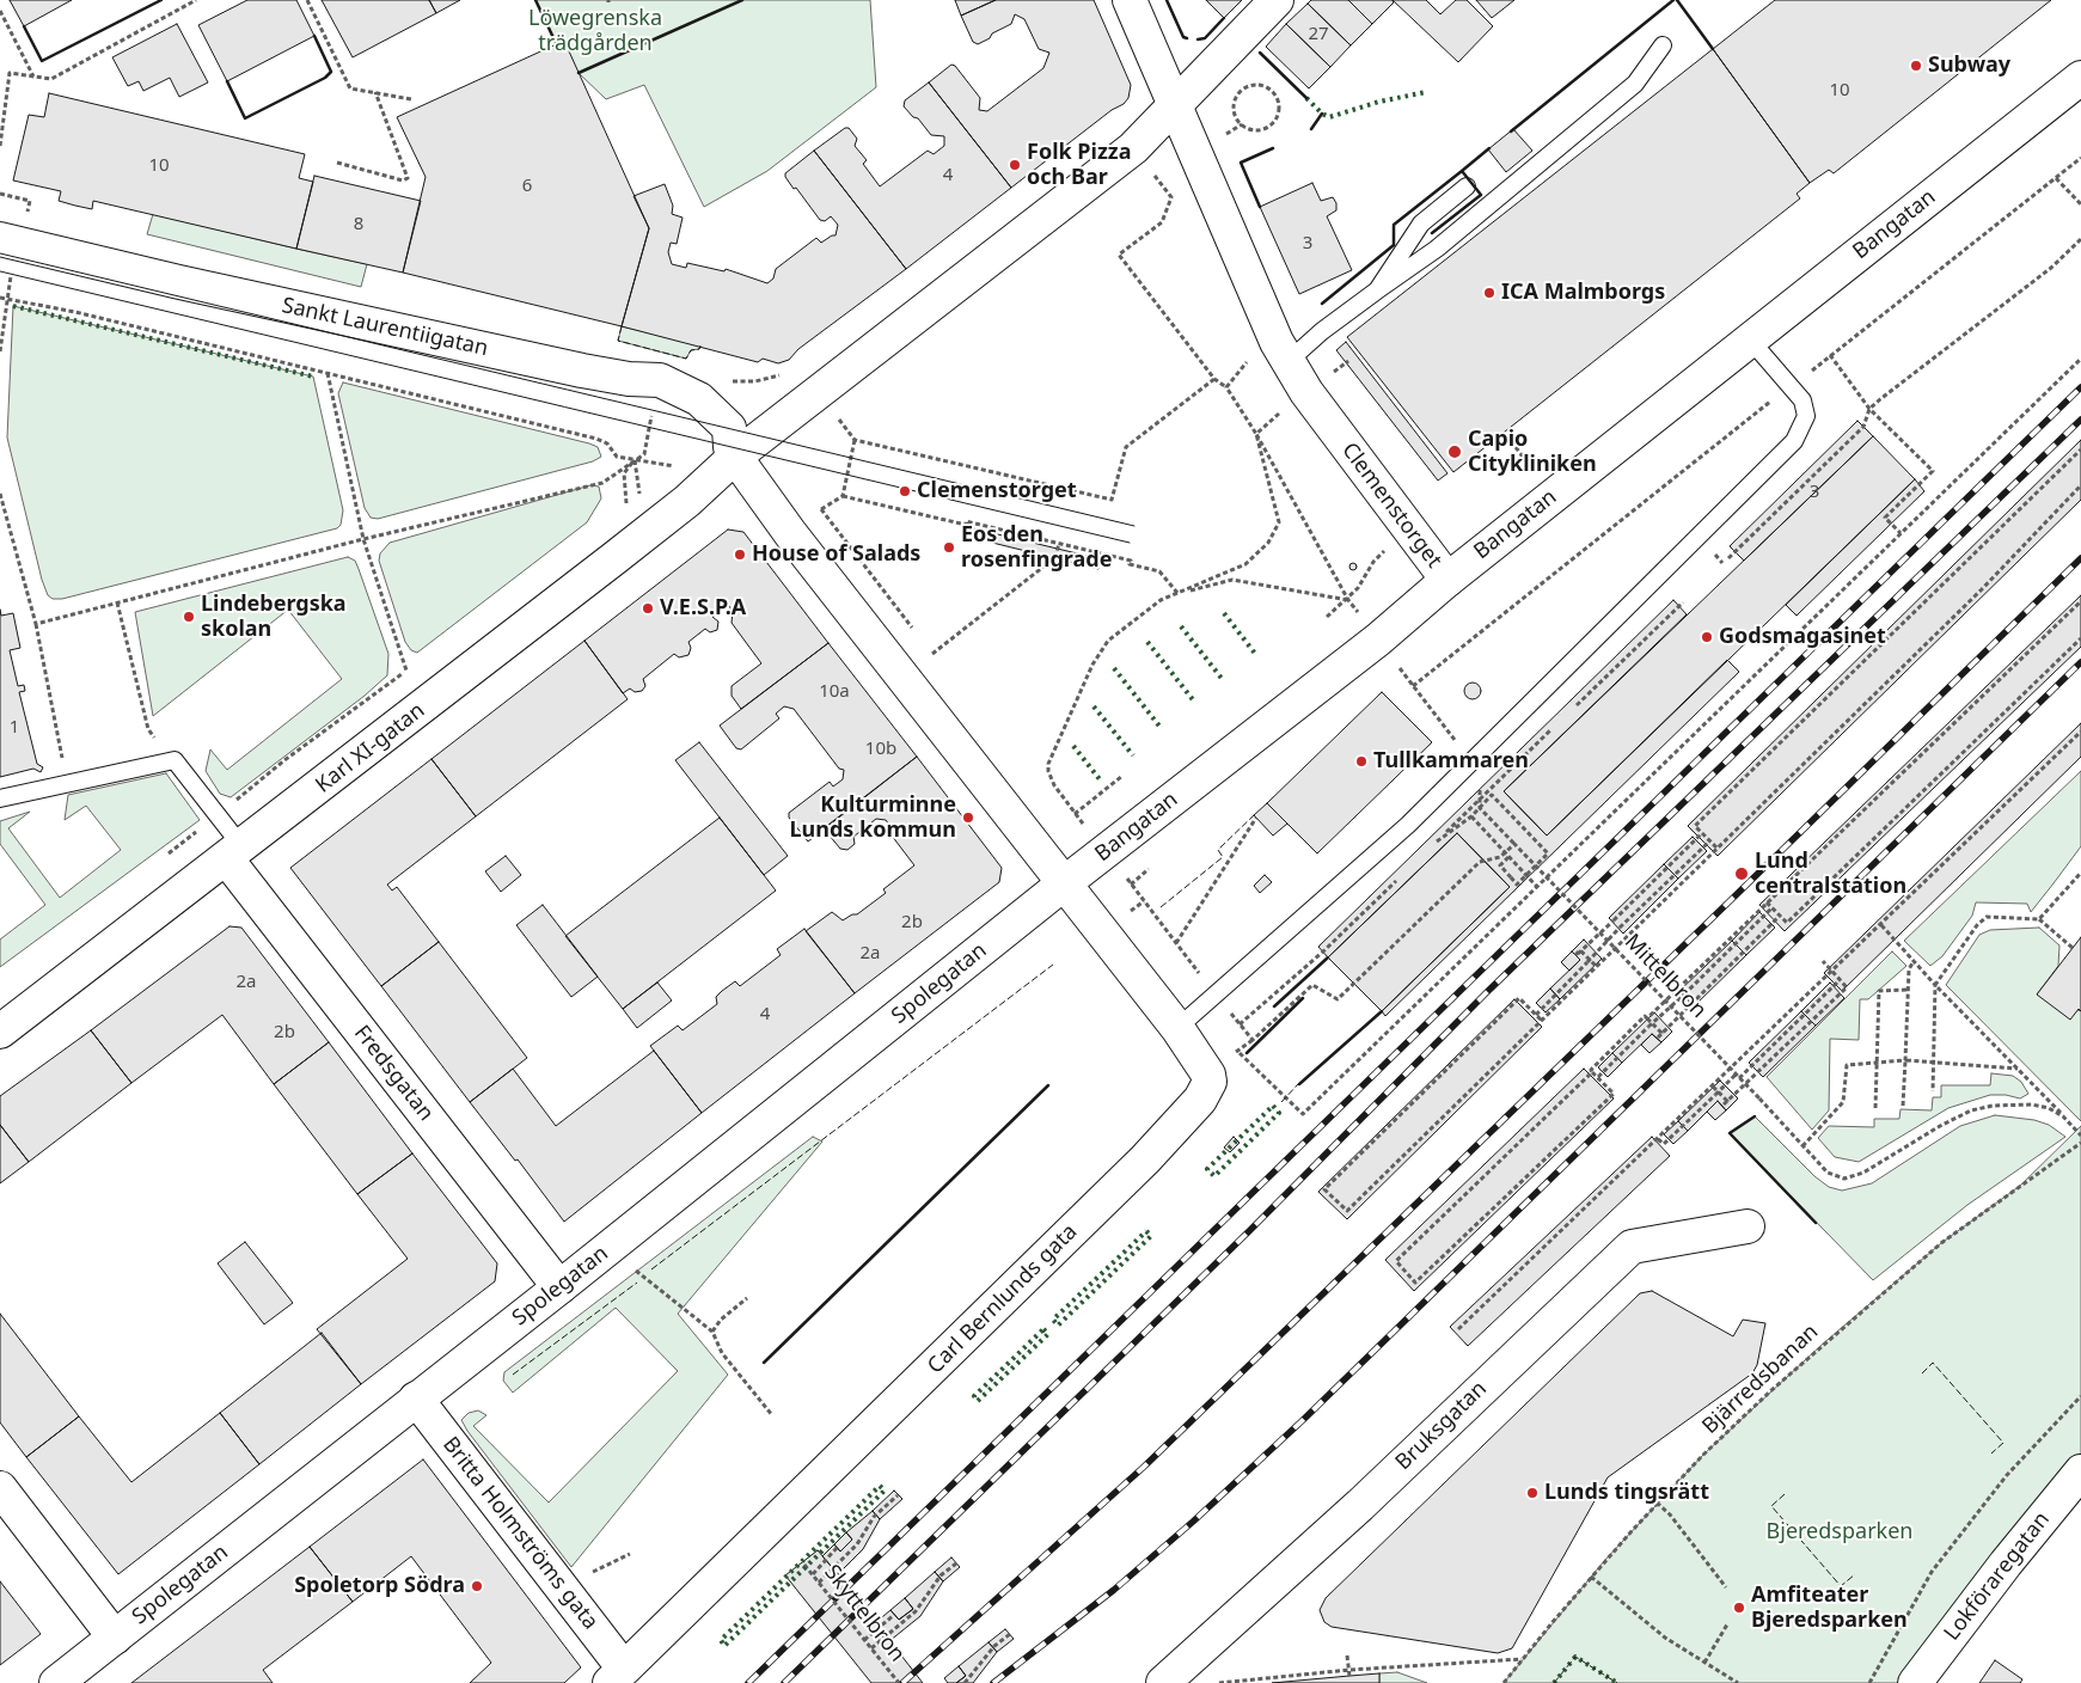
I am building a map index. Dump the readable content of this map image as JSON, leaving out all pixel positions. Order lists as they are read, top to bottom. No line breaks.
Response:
{"streets":{"street":["Bangatan","Sankt Laurentiigatan","Clemenstorget","Karl XI-gatan","Spolegatan","Fredsgatan","Carl Bernlunds gata","Bruksgatan","Britta Holmströms gata","Lokföraregatan"],"path":["Mittelbron","Bjärredsbanan","Skyttelbron"]},"crossings":[["Bangatan","Clemenstorget"],["Bangatan","Spolegatan"],["Bangatan","Carl Bernlunds gata"],["Sankt Laurentiigatan","Karl XI-gatan"],["Karl XI-gatan","Fredsgatan"],["Spolegatan","Fredsgatan"],["Spolegatan","Carl Bernlunds gata"],["Spolegatan","Britta Holmströms gata"],["Carl Bernlunds gata","Britta Holmströms gata"]],"parks":["Löwegrenska trädgården","Bjeredsparken"],"places":["Subway","Folk Pizza och Bar","ICA Malmborgs","Capio Citykliniken","Clemenstorget","Eos den rosenfingrade","House of Salads","V.E.S.P.A","Lindebergska skolan","Godsmagasinet","Tullkammaren","Kulturminne Lunds kommun","Lund centralstation","Lunds tingsrätt","Spoletorp Södra","Amfiteater Bjeredsparken"],"house_numbers":["27","10","10","4","6","8","3","3","10a","1","10b","2b","2a","2a","4","2b"]}
